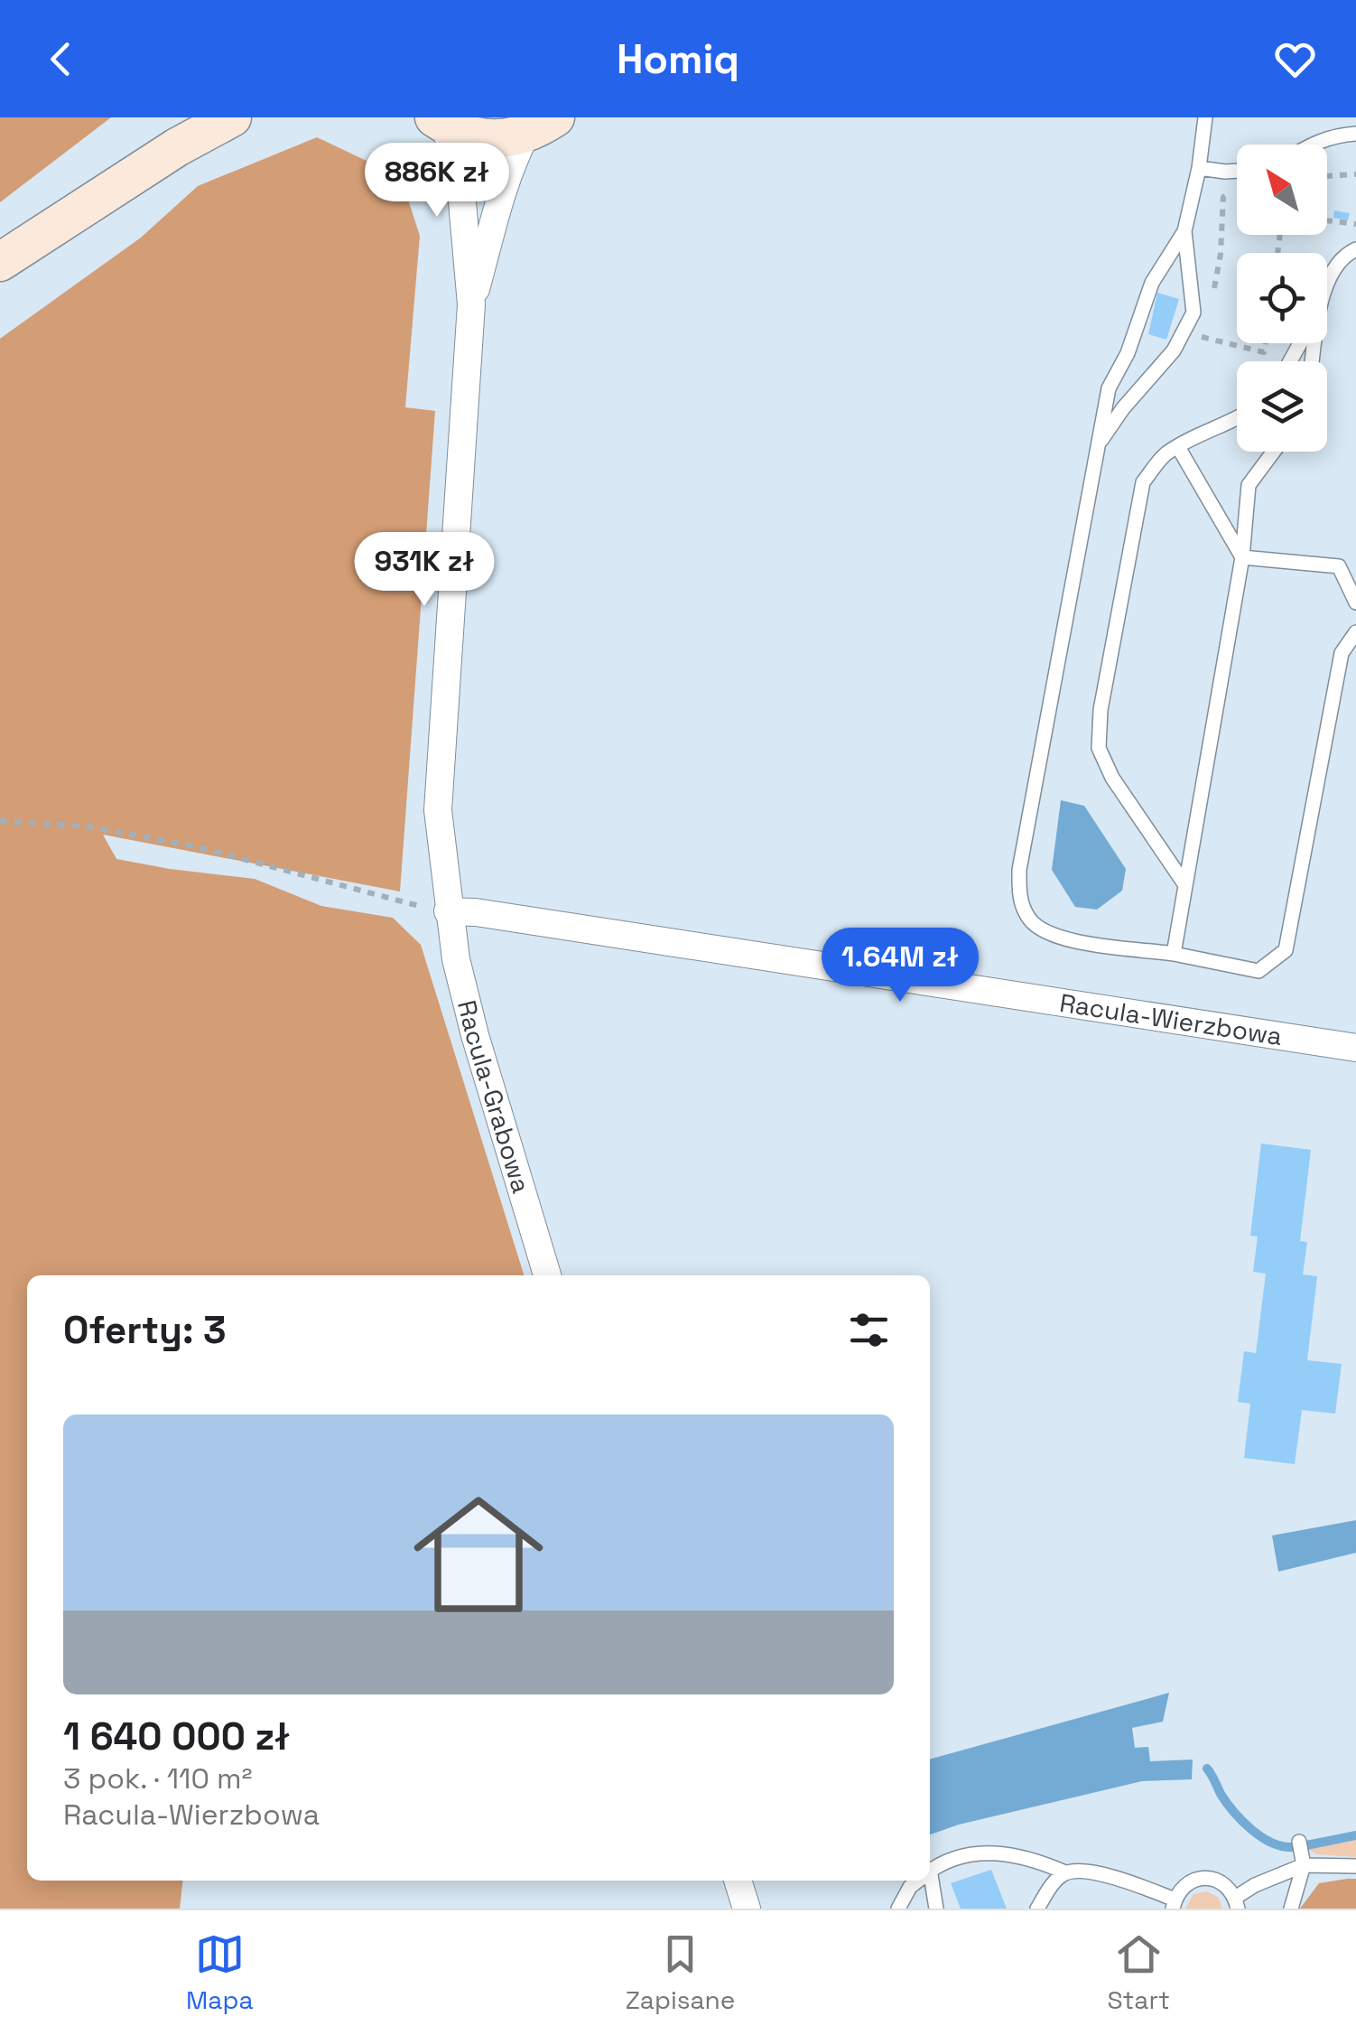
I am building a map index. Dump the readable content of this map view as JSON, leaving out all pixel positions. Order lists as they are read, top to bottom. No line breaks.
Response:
{"streets":{"street":["Racula-Wierzbowa","Racula-Grabowa"]},"crossings":[["Racula-Wierzbowa","Racula-Grabowa"]],"north":"top left","page":{"header":"Homiq","price":["886K zł","931K zł","1.64M zł"],"heading":"Oferty: 3","list":[{"name":"1 640 000 zł","note":"3 pok. · 110 m² · Racula-Wierzbowa"}],"tabs":["Mapa","Zapisane","Start"]}}
